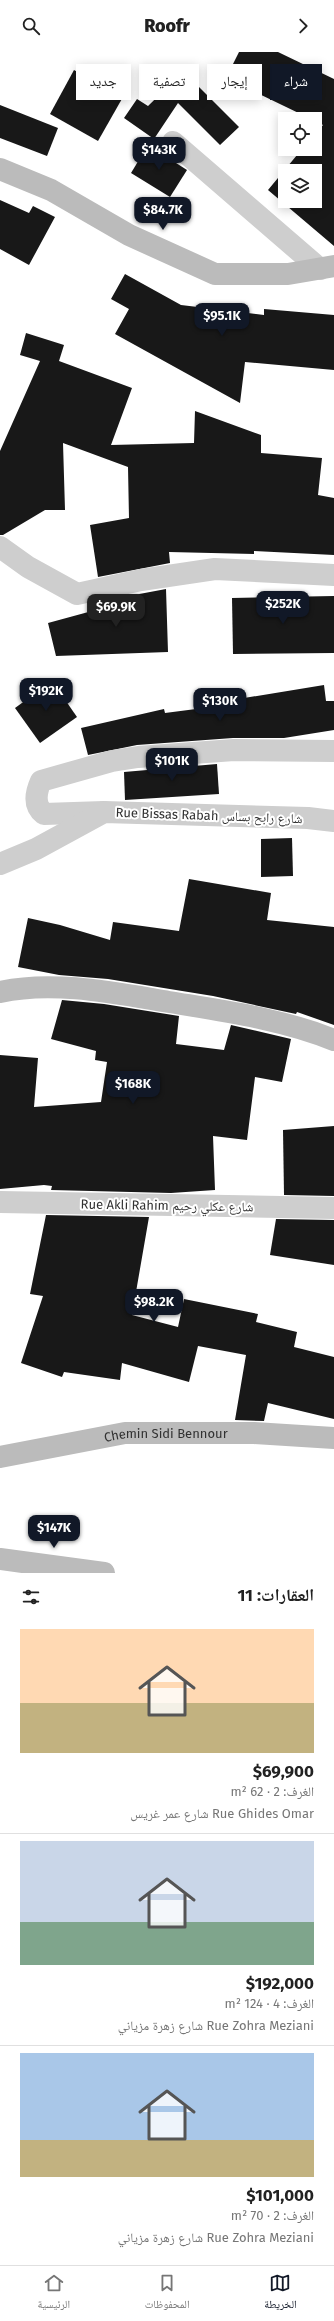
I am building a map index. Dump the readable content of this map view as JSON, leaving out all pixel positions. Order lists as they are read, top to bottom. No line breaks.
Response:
{"streets":{"street":["Rue Bissas Rabah شارع رابح بساس","Rue Akli Rahim شارع عكلي رحيم","Chemin Sidi Bennour"]},"page":{"header":"Roofr","chip":["شراء","إيجار","تصفية","جديد"],"price":["$143K","$84.7K","$95.1K","$252K","$69.9K","$192K","$130K","$101K","$168K","$98.2K","$147K"],"heading":"العقارات: 11","list":[{"name":"$69,900","note":"الغرف: 2 · 62 m² · Rue Ghides Omar شارع عمر غريس"},{"name":"$192,000","note":"الغرف: 4 · 124 m² · Rue Zohra Meziani شارع زهرة مزياني"},{"name":"$101,000","note":"الغرف: 2 · 70 m² · Rue Zohra Meziani شارع زهرة مزياني"}],"tabs":["الخريطة","المحفوظات","الرئيسية"]}}
